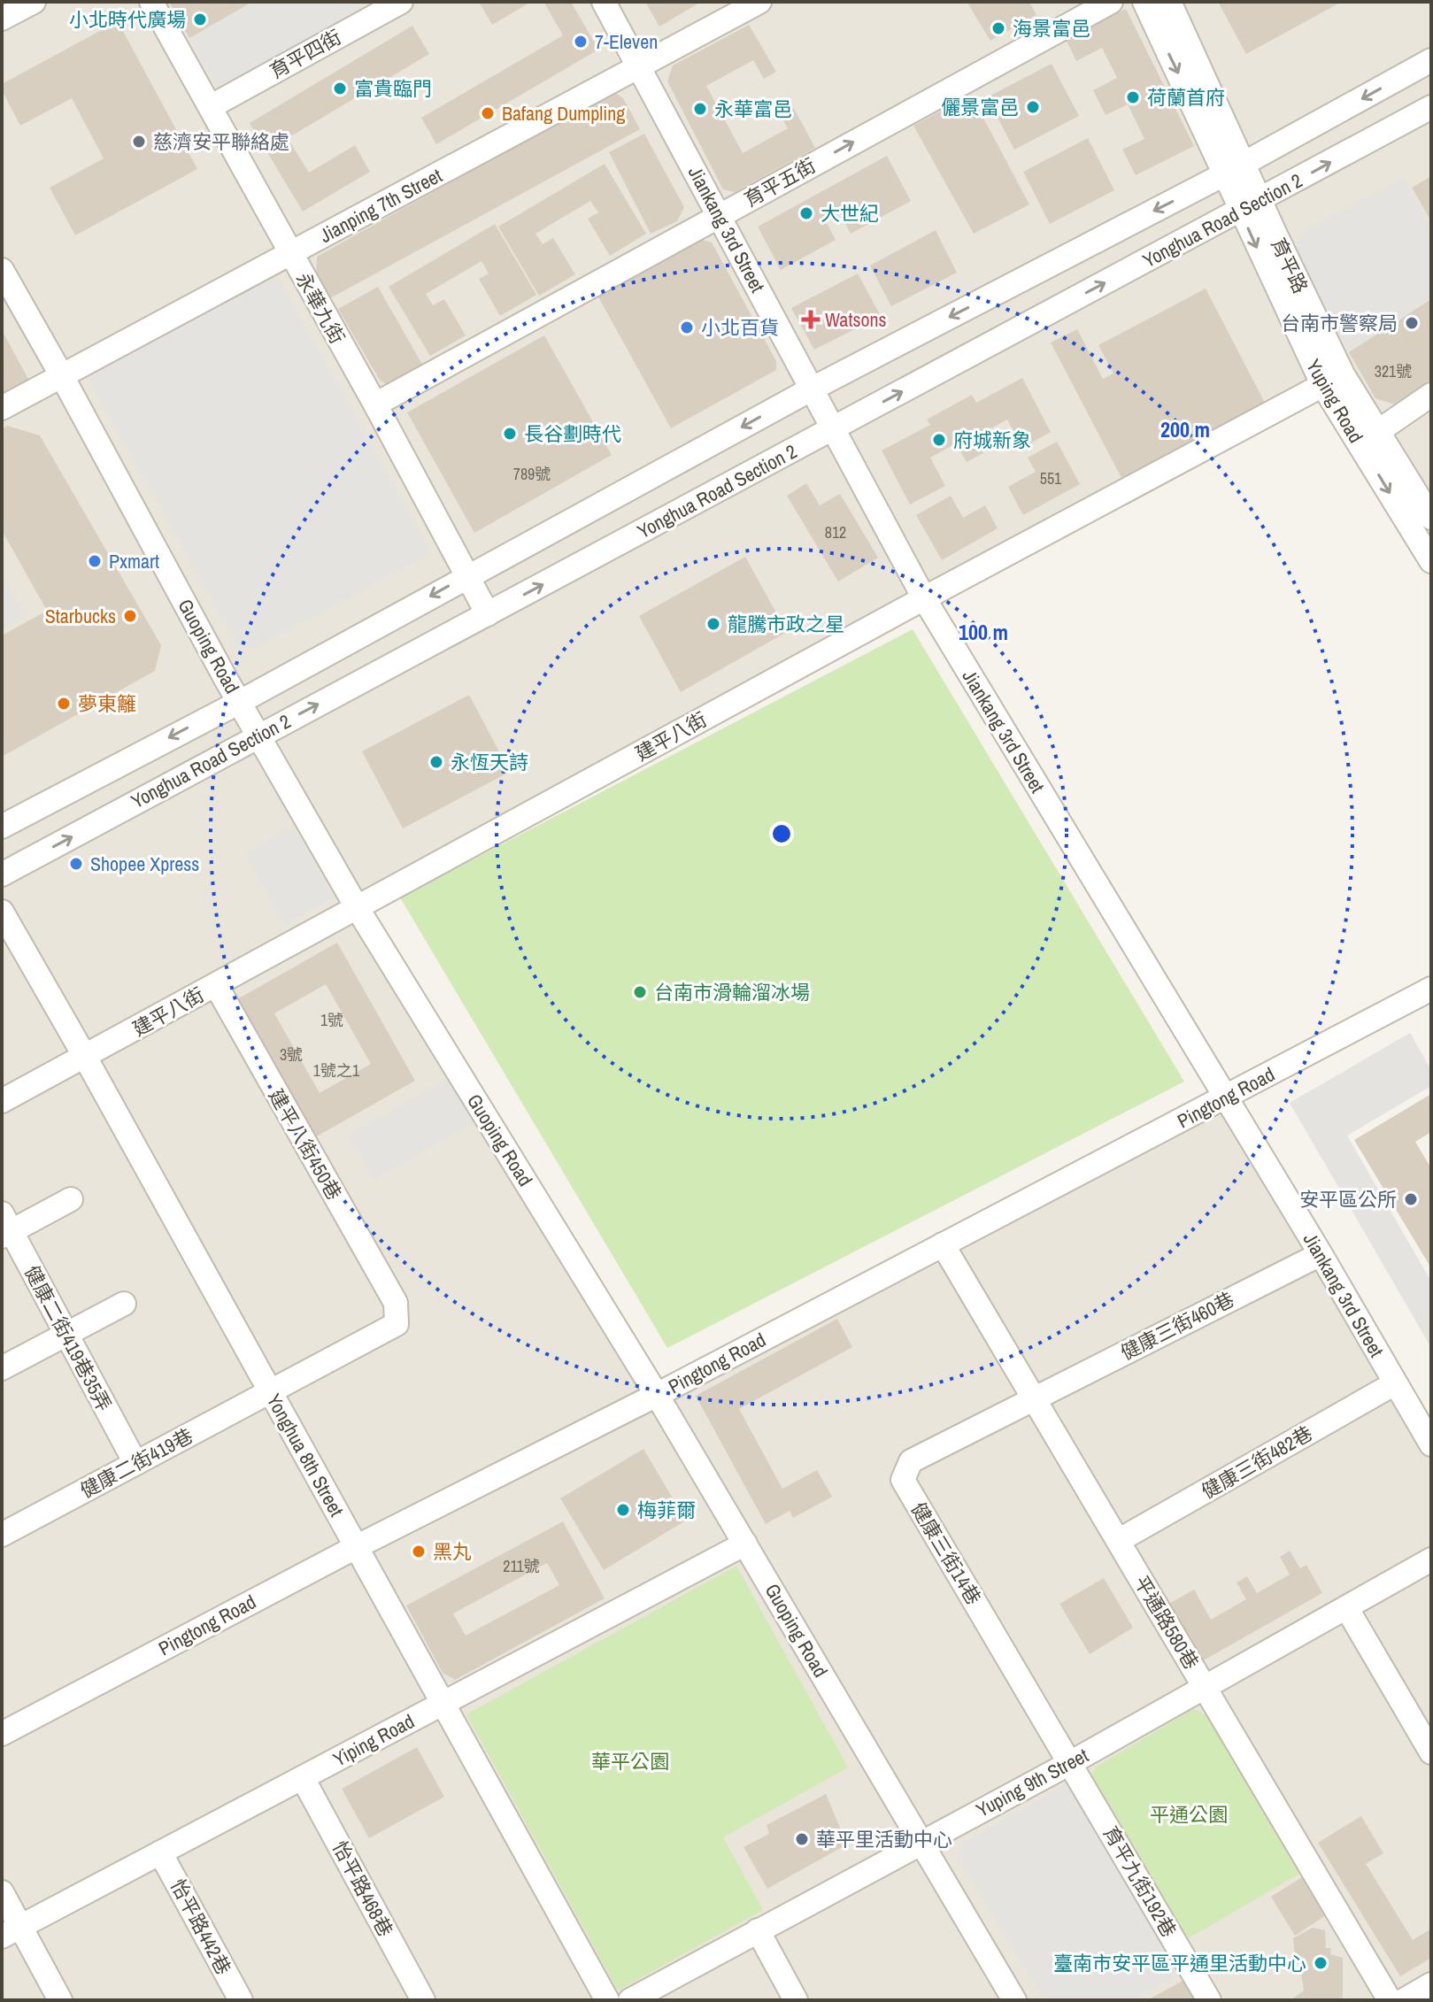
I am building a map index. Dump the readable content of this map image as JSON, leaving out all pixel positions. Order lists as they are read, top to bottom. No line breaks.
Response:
{"streets":{"street":["育平四街","育平五街","Jianping 7th Street","Yonghua Road Section 2","Jiankang 3rd Street","育平路","永華九街","Yuping Road","Guoping Road","建平八街","Pingtong Road","建平八街450巷","健康三街460巷","健康二街419巷35弄","Yonghua 8th Street","健康三街482巷","健康二街419巷","健康三街14巷","平通路580巷","Yiping Road","Yuping 9th Street","育平九街192巷","怡平路468巷","怡平路442巷"]},"crossings":[["育平四街","永華九街"],["育平五街","Jiankang 3rd Street"],["育平五街","永華九街"],["Jianping 7th Street","Jiankang 3rd Street"],["Jianping 7th Street","永華九街"],["Jianping 7th Street","Guoping Road"],["Yonghua Road Section 2","Jiankang 3rd Street"],["Yonghua Road Section 2","育平路"],["Yonghua Road Section 2","永華九街"],["Yonghua Road Section 2","Guoping Road"],["Jiankang 3rd Street","建平八街"],["Jiankang 3rd Street","Pingtong Road"],["Jiankang 3rd Street","健康三街460巷"],["Jiankang 3rd Street","健康三街482巷"],["育平路","Yuping Road"],["育平路","建平八街"],["Yuping Road","建平八街"],["Guoping Road","建平八街"],["Guoping Road","Pingtong Road"],["Guoping Road","Yiping Road"],["Guoping Road","Yuping 9th Street"],["建平八街","建平八街450巷"],["建平八街","Yonghua 8th Street"],["Pingtong Road","Yonghua 8th Street"],["Pingtong Road","平通路580巷"],["建平八街450巷","健康二街419巷"],["健康三街460巷","健康三街14巷"],["健康三街460巷","平通路580巷"],["健康二街419巷35弄","健康二街419巷"],["Yonghua 8th Street","健康二街419巷"],["Yonghua 8th Street","Yiping Road"],["健康三街482巷","平通路580巷"],["健康三街14巷","平通路580巷"],["健康三街14巷","Yuping 9th Street"],["健康三街14巷","育平九街192巷"],["平通路580巷","Yuping 9th Street"],["Yiping Road","怡平路468巷"],["Yiping Road","怡平路442巷"],["Yuping 9th Street","育平九街192巷"]],"one_way":["育平五街"],"parks":["華平公園","平通公園"],"places":{"other":["小北時代廣場","海景富邑","7-Eleven","富貴臨門","荷蘭首府","儷景富邑","永華富邑","Bafang Dumpling","慈濟安平聯絡處","大世紀","台南市警察局","小北百貨","長谷劃時代","府城新象","Pxmart","Starbucks","龍騰市政之星","夢東籬","永恆天詩","Shopee Xpress","台南市滑輪溜冰場","安平區公所","梅菲爾","黑丸","華平里活動中心","臺南市安平區平通里活動中心"],"health":["Watsons"]},"house_numbers":["321號","789號","551","812","1號","3號","1號之1","211號"],"rings":["200 m","100 m"]}
